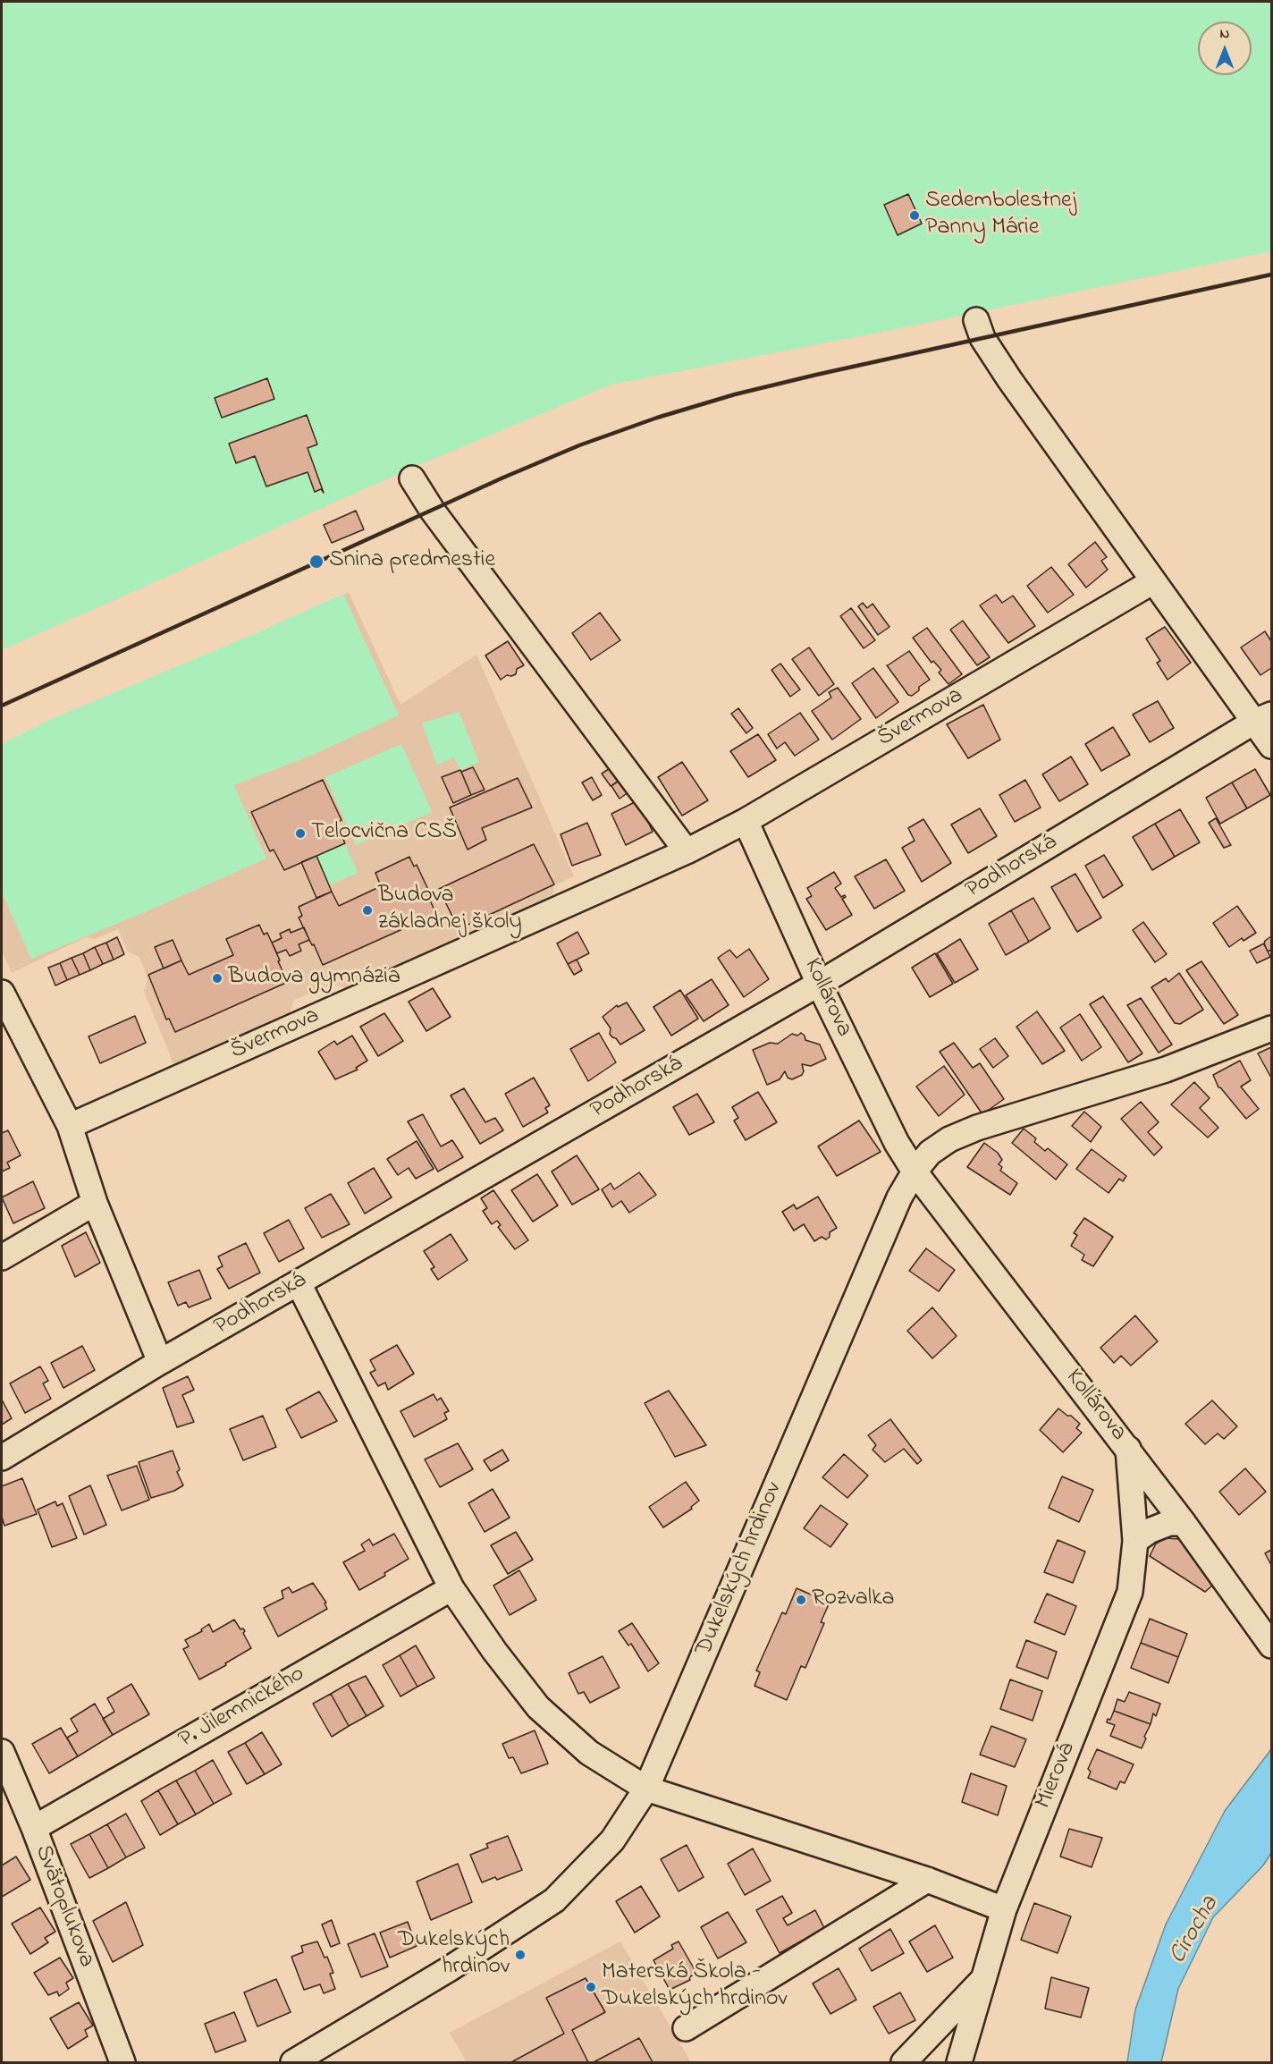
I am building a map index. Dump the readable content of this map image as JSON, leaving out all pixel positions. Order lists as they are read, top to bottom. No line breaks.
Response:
{"streets":{"street":["Švermova","Podhorská","Kollárova","Dukelských hrdinov","P. Jilemnického","Mierová","Svätoplukova"]},"crossings":[["Švermova","Kollárova"],["Podhorská","Kollárova"],["Kollárova","Dukelských hrdinov"],["Kollárova","Mierová"],["P. Jilemnického","Svätoplukova"]],"water":["Cirocha"],"places":["Sedembolestnej Panny Márie","Snina predmestie","Telocvična CSŠ","Budova základnej školy","Budova gymnázia","Rozvalka","Dukelských hrdinov","Materská Škola - Dukelských hrdinov"],"north":"top"}
